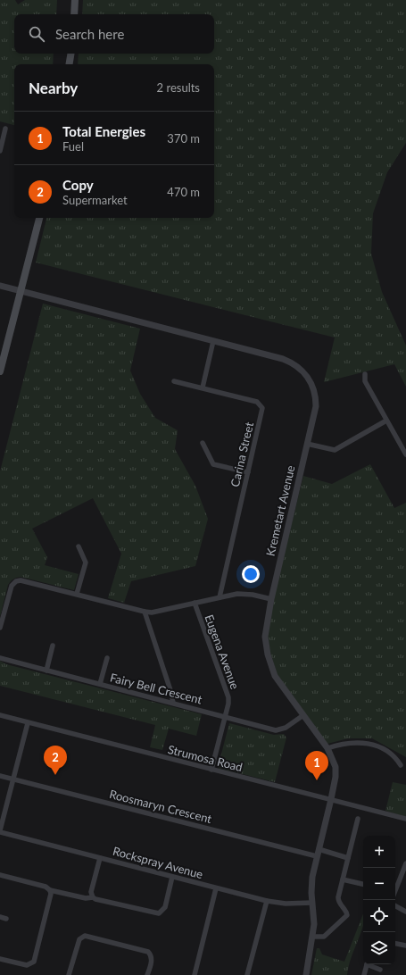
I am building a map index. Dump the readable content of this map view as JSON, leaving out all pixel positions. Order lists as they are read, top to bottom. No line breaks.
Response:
{"streets":{"street":["Carina Street","Kremetart Avenue","Eugena Avenue","Fairy Bell Crescent","Strumosa Road","Roosmaryn Crescent","Rockspray Avenue"]},"crossings":[["Kremetart Avenue","Fairy Bell Crescent"],["Kremetart Avenue","Strumosa Road"],["Kremetart Avenue","Roosmaryn Crescent"],["Kremetart Avenue","Rockspray Avenue"],["Eugena Avenue","Fairy Bell Crescent"],["Eugena Avenue","Strumosa Road"]],"page":{"search":"Search here","heading":["Nearby","2 results"],"list":[{"mark":"1","name":"Total Energies","note":"Fuel","value":"370 m"},{"mark":"2","name":"Copy","note":"Supermarket","value":"470 m"}],"pins":["2","1"],"map_buttons":["+","−"]}}
